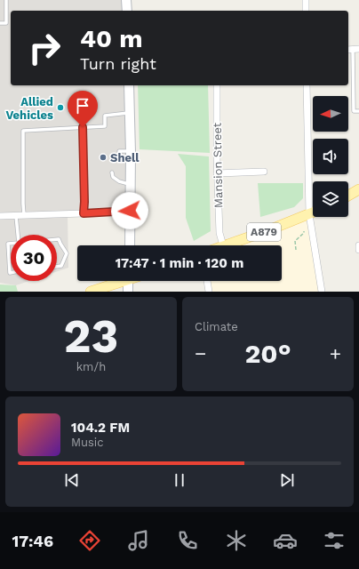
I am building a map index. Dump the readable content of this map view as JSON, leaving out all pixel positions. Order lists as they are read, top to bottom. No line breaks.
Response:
{"streets":{"main road":["A879"],"street":["Mansion Street"]},"crossings":[["Mansion Street","A879"]],"places":["Allied Vehicles","Shell"],"north":"left","page":{"turn":["40 m","Turn right"],"limit":"30","trip":"17:47 · 1 min · 120 m","tile":[["23","km/h"],"Climate"],"heat":["−","20°","+"],"song":["104.2 FM","Music"],"tabs":"17:46"}}
